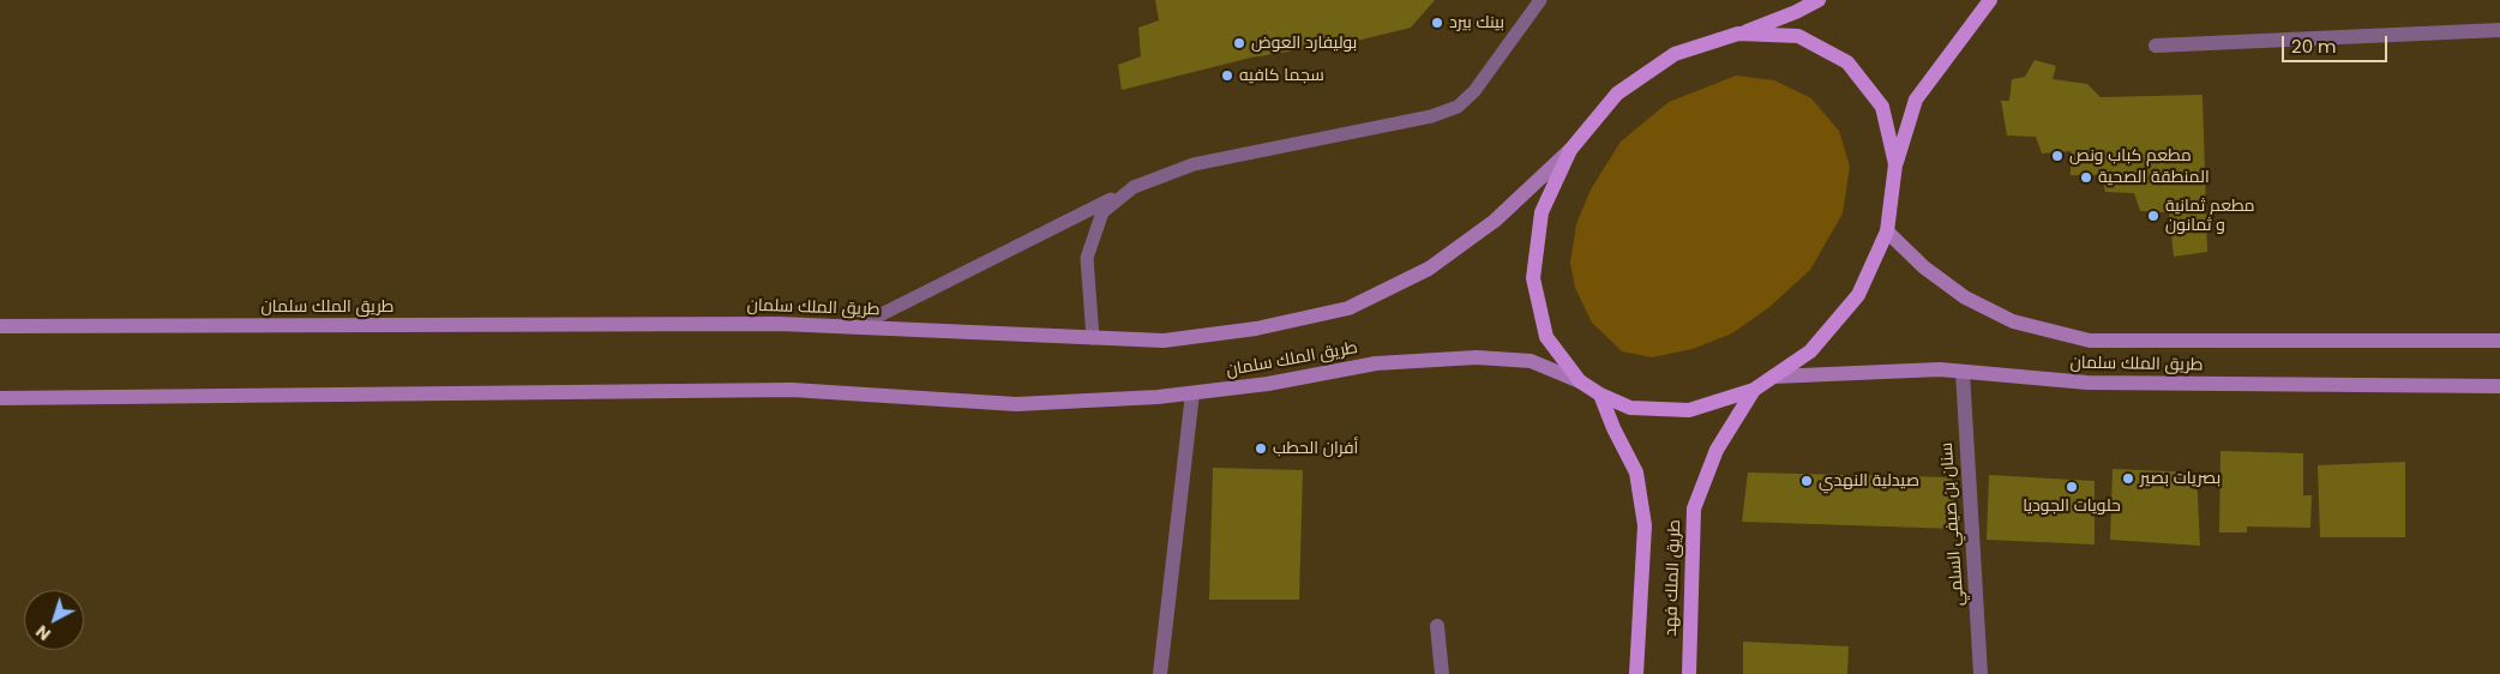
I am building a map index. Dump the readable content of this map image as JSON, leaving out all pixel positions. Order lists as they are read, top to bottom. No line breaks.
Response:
{"streets":{"main road":["طريق الملك سلمان","طريق الملك فهد"],"street":["سنان بن صيفي السلمي"]},"crossings":[["طريق الملك سلمان","سنان بن صيفي السلمي"]],"places":["بينك بيرد","بوليفارد العوض","سجما كافيه","مطعم كباب ونص","المنطقة الصحية","مطعم ثمانية و ثمانون","أفران الحطب","بصريات بصير","صيدلية النهدي","حلويات الجوديا"],"scale_bar":"20 m","north":"bottom left"}
